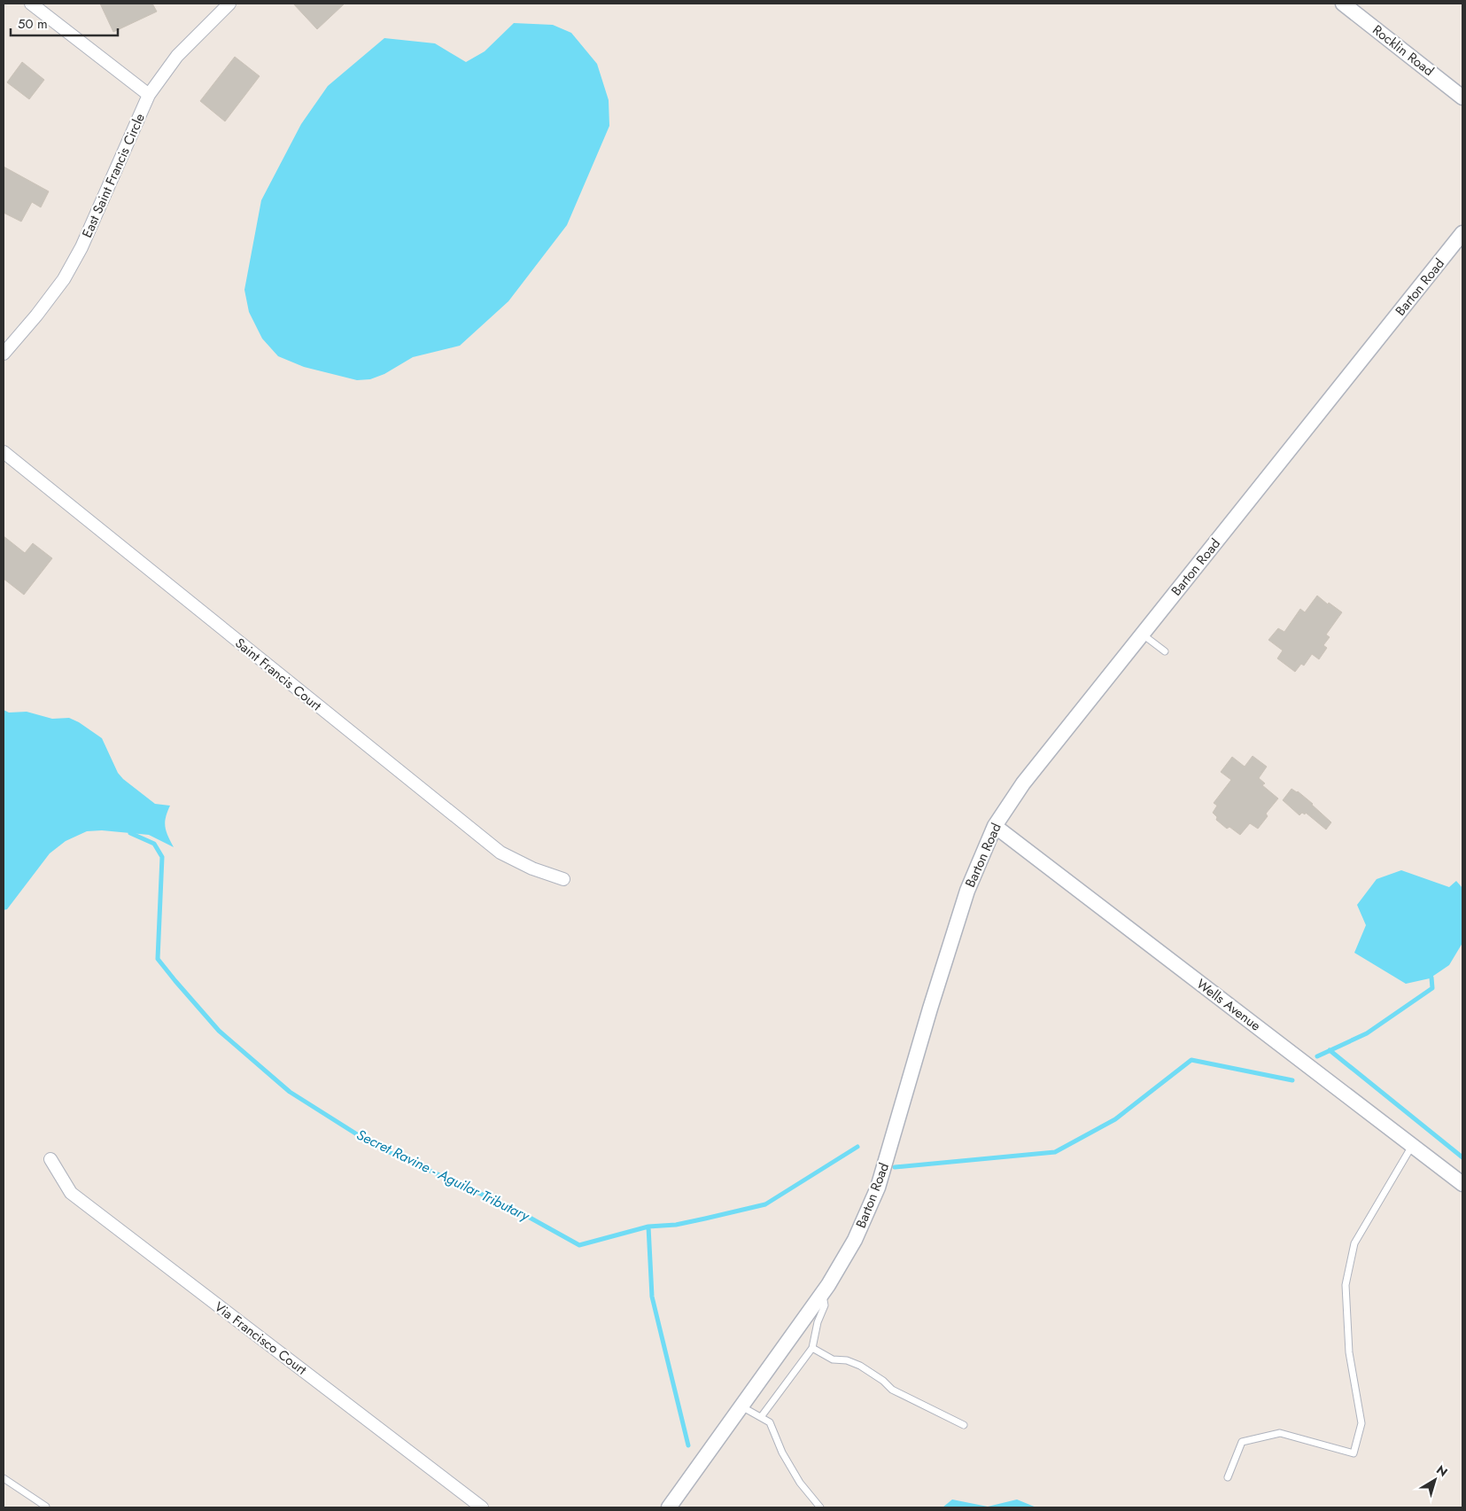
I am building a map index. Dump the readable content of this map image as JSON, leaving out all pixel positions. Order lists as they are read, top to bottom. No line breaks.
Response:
{"streets":{"street":["Rocklin Road","East Saint Francis Circle","Barton Road","Saint Francis Court","Wells Avenue","Via Francisco Court"]},"crossings":[["Barton Road","Wells Avenue"]],"water":["Secret Ravine - Aguilar Tributary"],"scale_bar":"50 m","north":"top right"}
